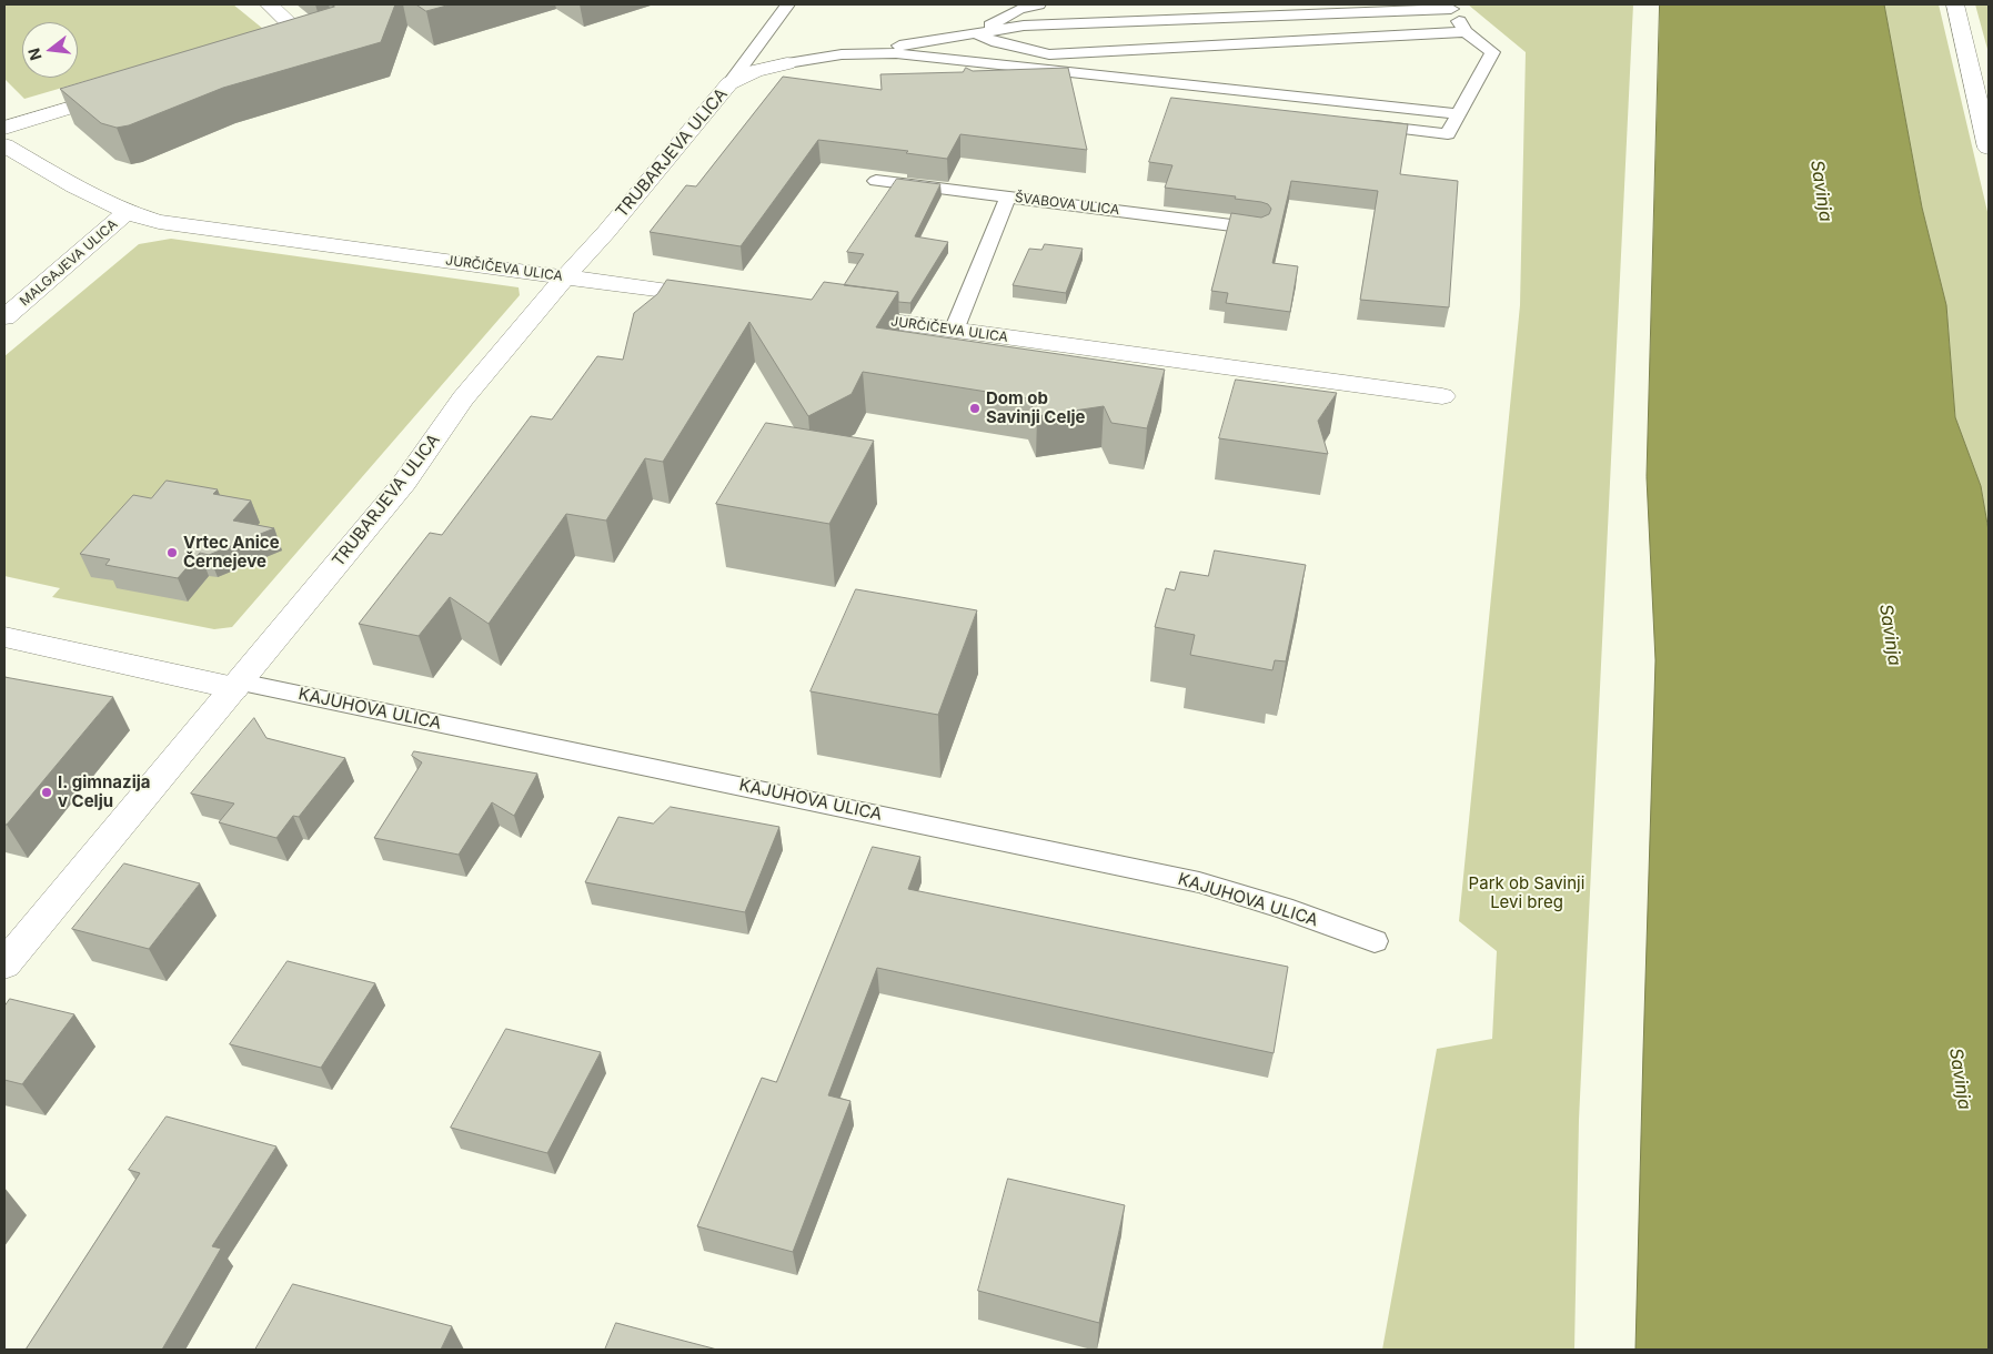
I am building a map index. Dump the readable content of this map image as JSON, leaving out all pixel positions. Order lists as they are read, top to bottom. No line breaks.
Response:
{"streets":{"street":["TRUBARJEVA ULICA","MALGAJEVA ULICA","JURČIČEVA ULICA","KAJUHOVA ULICA"],"lane":["ŠVABOVA ULICA"]},"crossings":[["TRUBARJEVA ULICA","JURČIČEVA ULICA"],["TRUBARJEVA ULICA","KAJUHOVA ULICA"],["MALGAJEVA ULICA","JURČIČEVA ULICA"]],"water":["Savinja"],"parks":["Park ob Savinji Levi breg"],"places":["Dom ob Savinji Celje","Vrtec Anice Černejeve","I. gimnazija v Celju"],"north":"left"}
